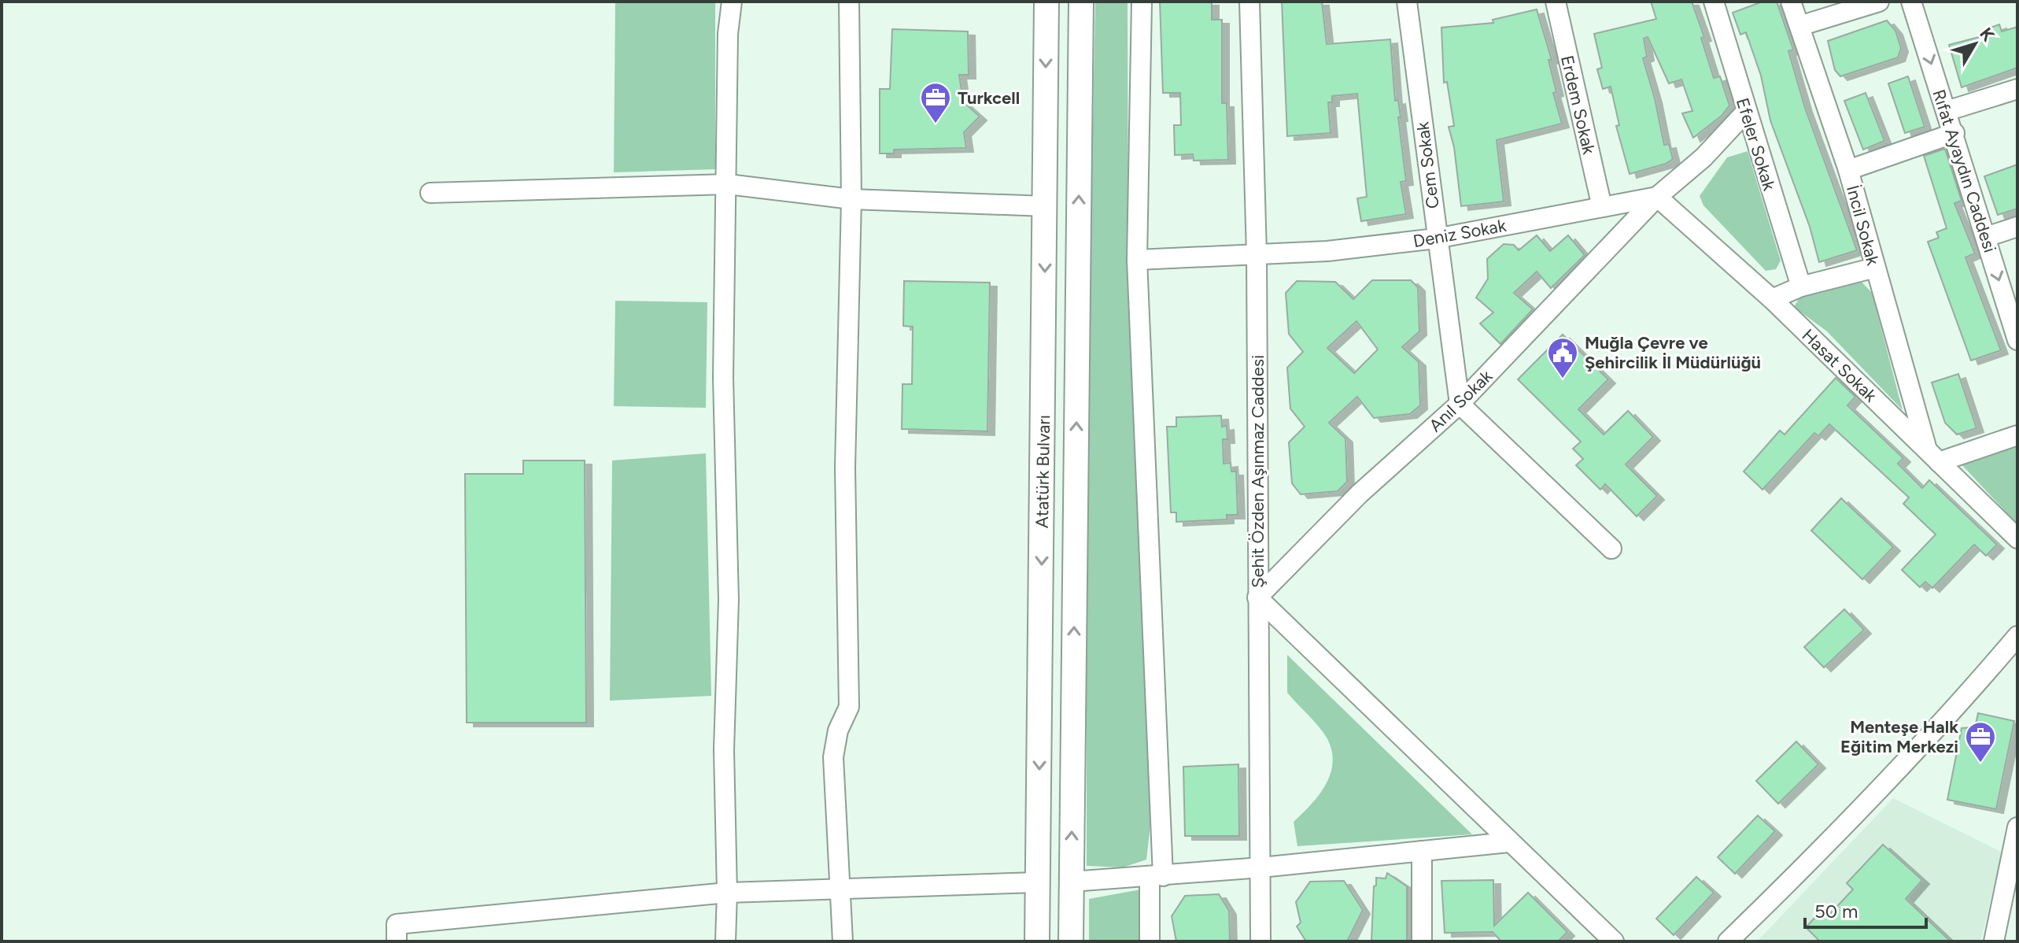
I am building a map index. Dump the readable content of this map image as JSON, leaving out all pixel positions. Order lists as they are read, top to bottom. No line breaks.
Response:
{"streets":{"main road":["Atatürk Bulvarı"],"street":["Erdem Sokak","Efeler Sokak","Cem Sokak","Rıfat Ayaydın Caddesi","İncil Sokak","Deniz Sokak","Hasat Sokak","Anıl Sokak","Şehit Özden Aşınmaz Caddesi"]},"crossings":[["Erdem Sokak","Deniz Sokak"],["Efeler Sokak","Deniz Sokak"],["Cem Sokak","Deniz Sokak"],["Cem Sokak","Anıl Sokak"],["İncil Sokak","Hasat Sokak"],["Deniz Sokak","Hasat Sokak"],["Deniz Sokak","Anıl Sokak"],["Deniz Sokak","Şehit Özden Aşınmaz Caddesi"],["Hasat Sokak","Anıl Sokak"],["Anıl Sokak","Şehit Özden Aşınmaz Caddesi"]],"one_way":["Rıfat Ayaydın Caddesi"],"places":{"office":["Turkcell","Menteşe Halk Eğitim Merkezi"],"public building":["Muğla Çevre ve Şehircilik İl Müdürlüğü"]},"scale_bar":"50 m","north":"top right"}
